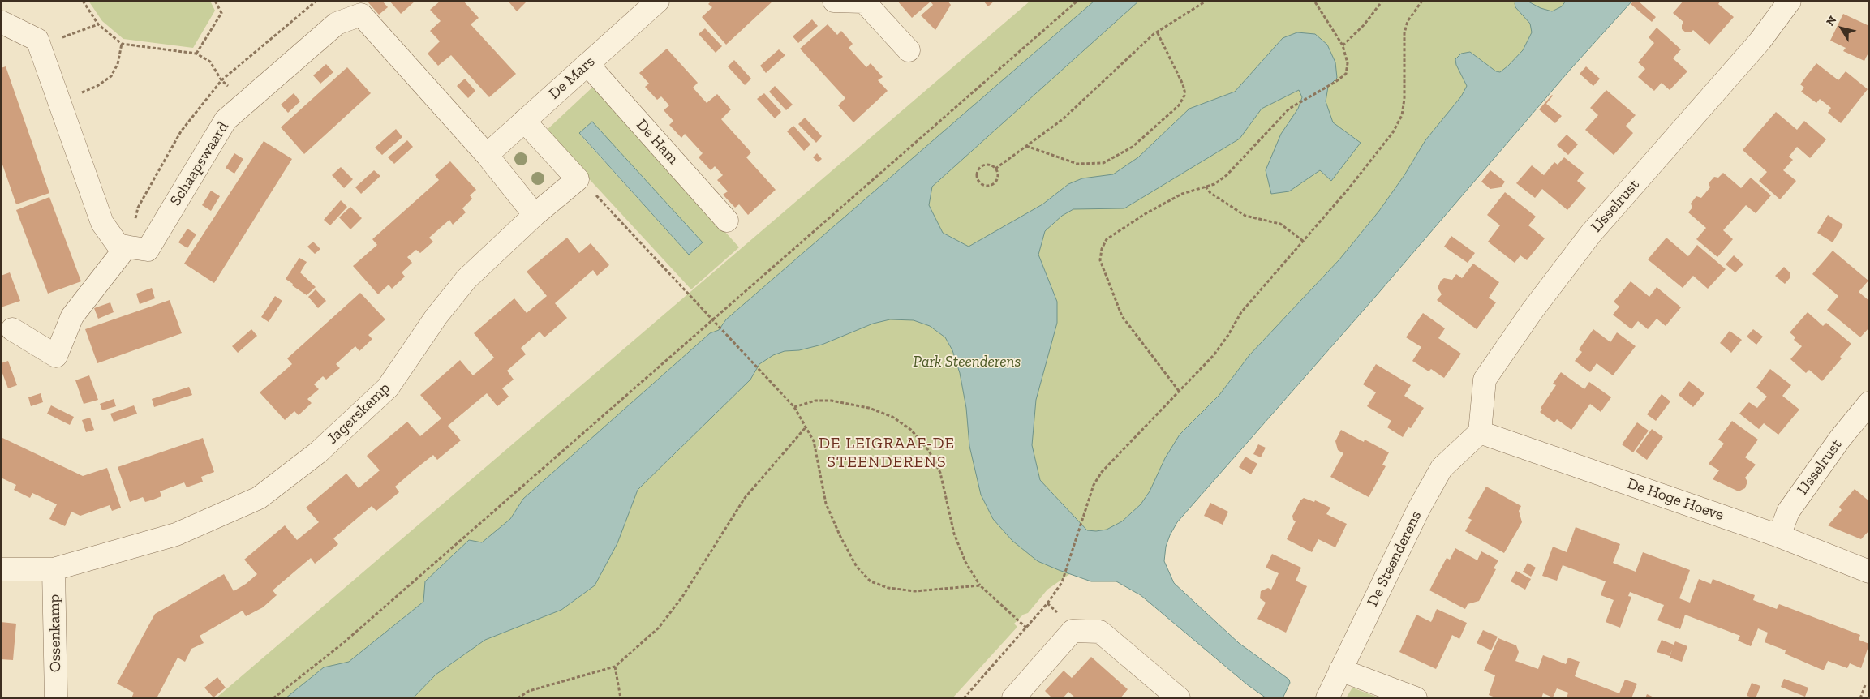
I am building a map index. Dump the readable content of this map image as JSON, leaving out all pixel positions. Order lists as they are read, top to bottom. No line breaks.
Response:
{"streets":{"street":["De Mars","De Ham","Schaapswaard","IJsselrust","Jagerskamp","De Hoge Hoeve","De Steenderens","Ossenkamp"]},"crossings":[["De Mars","De Ham"],["De Mars","Schaapswaard"],["Schaapswaard","Jagerskamp"],["IJsselrust","De Hoge Hoeve"],["IJsselrust","De Steenderens"],["Jagerskamp","Ossenkamp"],["De Hoge Hoeve","De Steenderens"]],"districts":["DE LEIGRAAF-DE STEENDERENS"],"parks":["Park Steenderens"],"north":"top left"}
